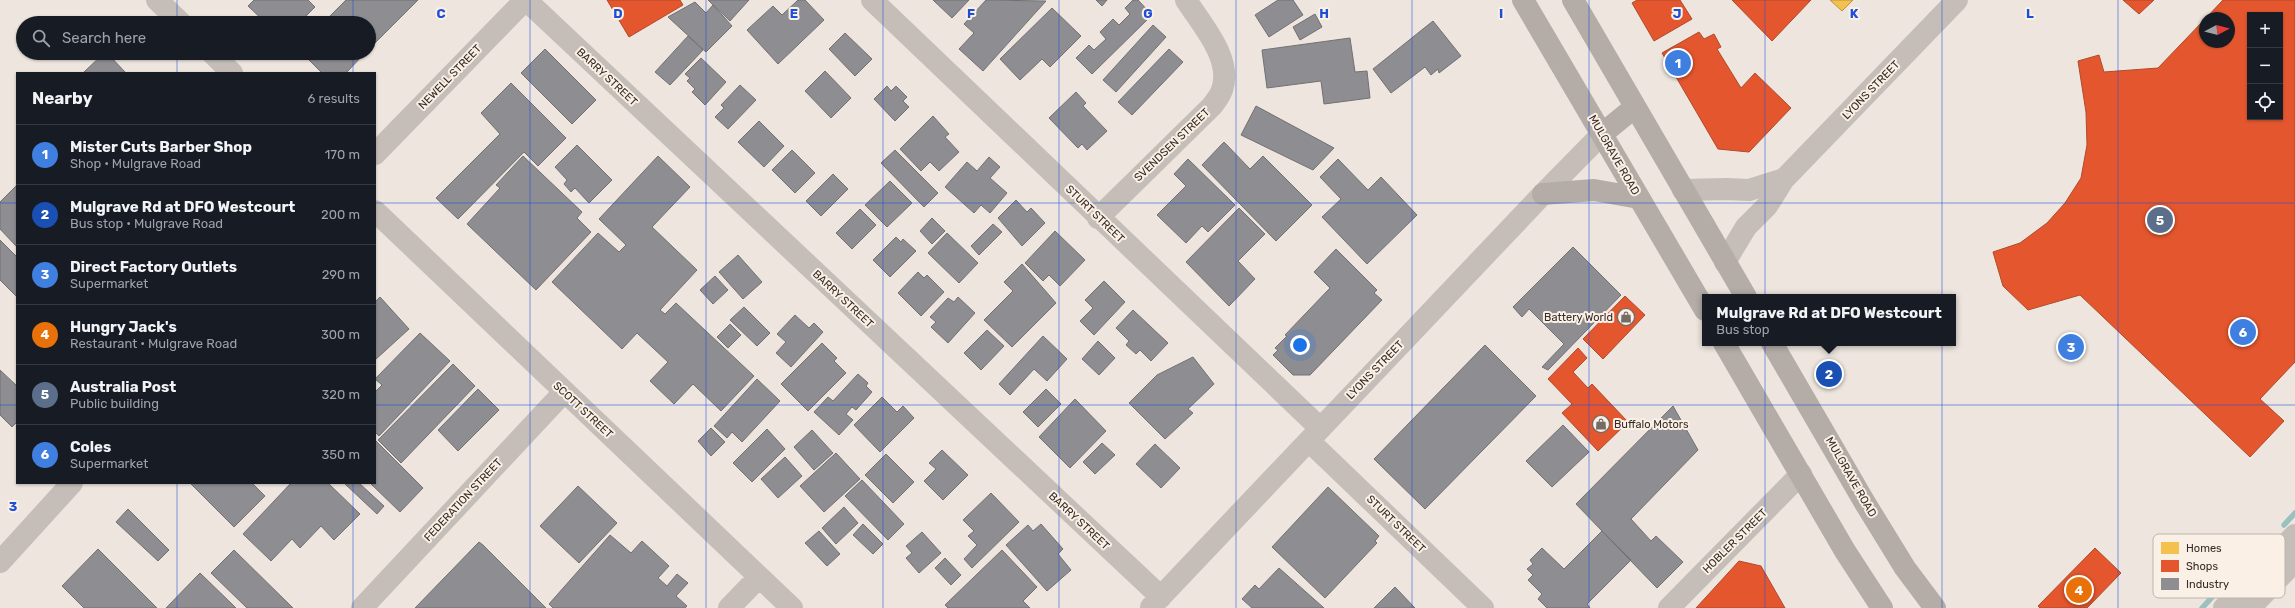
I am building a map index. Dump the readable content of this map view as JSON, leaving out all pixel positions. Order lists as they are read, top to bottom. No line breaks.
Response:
{"streets":{"main road":["MULGRAVE ROAD"],"street":["NEWELL STREET","BARRY STREET","LYONS STREET","SVENDSEN STREET","STURT STREET","SCOTT STREET","FEDERATION STREET","HOBLER STREET"]},"crossings":[["NEWELL STREET","BARRY STREET"],["BARRY STREET","LYONS STREET"],["LYONS STREET","MULGRAVE ROAD"],["LYONS STREET","STURT STREET"],["SVENDSEN STREET","STURT STREET"],["SCOTT STREET","FEDERATION STREET"]],"places":{"shop":["Battery World","Buffalo Motors"]},"legend":["Homes","Shops","Industry"],"north":"right","page":{"map_buttons":["+","−"],"search":"Search here","pins":["1","5","6","3","2","4"],"heading":["Nearby","6 results"],"list":[{"mark":"1","name":"Mister Cuts Barber Shop","note":"Shop · Mulgrave Road","value":"170 m"},{"mark":"2","name":"Mulgrave Rd at DFO Westcourt","note":"Bus stop · Mulgrave Road","value":"200 m"},{"mark":"3","name":"Direct Factory Outlets","note":"Supermarket","value":"290 m"},{"mark":"4","name":"Hungry Jack's","note":"Restaurant · Mulgrave Road","value":"300 m"},{"mark":"5","name":"Australia Post","note":"Public building","value":"320 m"},{"mark":"6","name":"Coles","note":"Supermarket","value":"350 m"}],"popup":["Mulgrave Rd at DFO Westcourt","Bus stop"]},"grid":{"columns":["C","D","E","F","G","H","I","J","K","L"],"rows":["3"]}}
